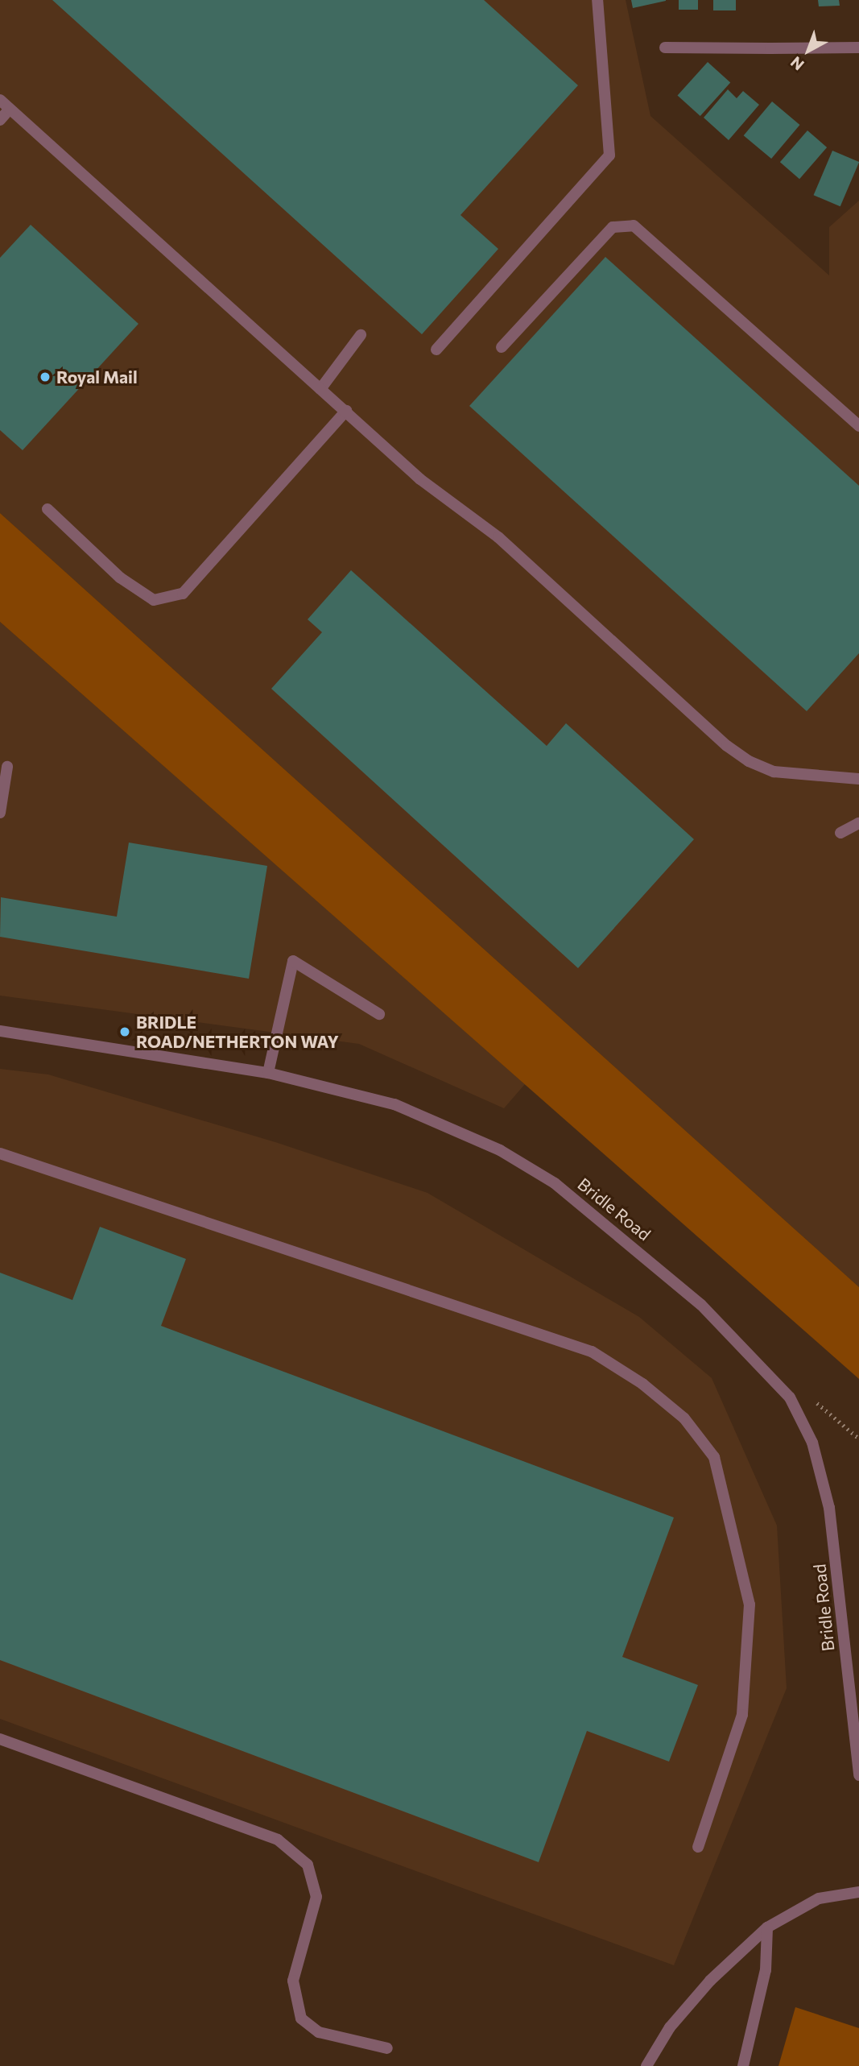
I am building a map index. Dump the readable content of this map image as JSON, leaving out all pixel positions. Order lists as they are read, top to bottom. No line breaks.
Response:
{"streets":{"street":["Bridle Road"]},"places":["Royal Mail","BRIDLE ROAD/NETHERTON WAY"],"north":"bottom left"}
